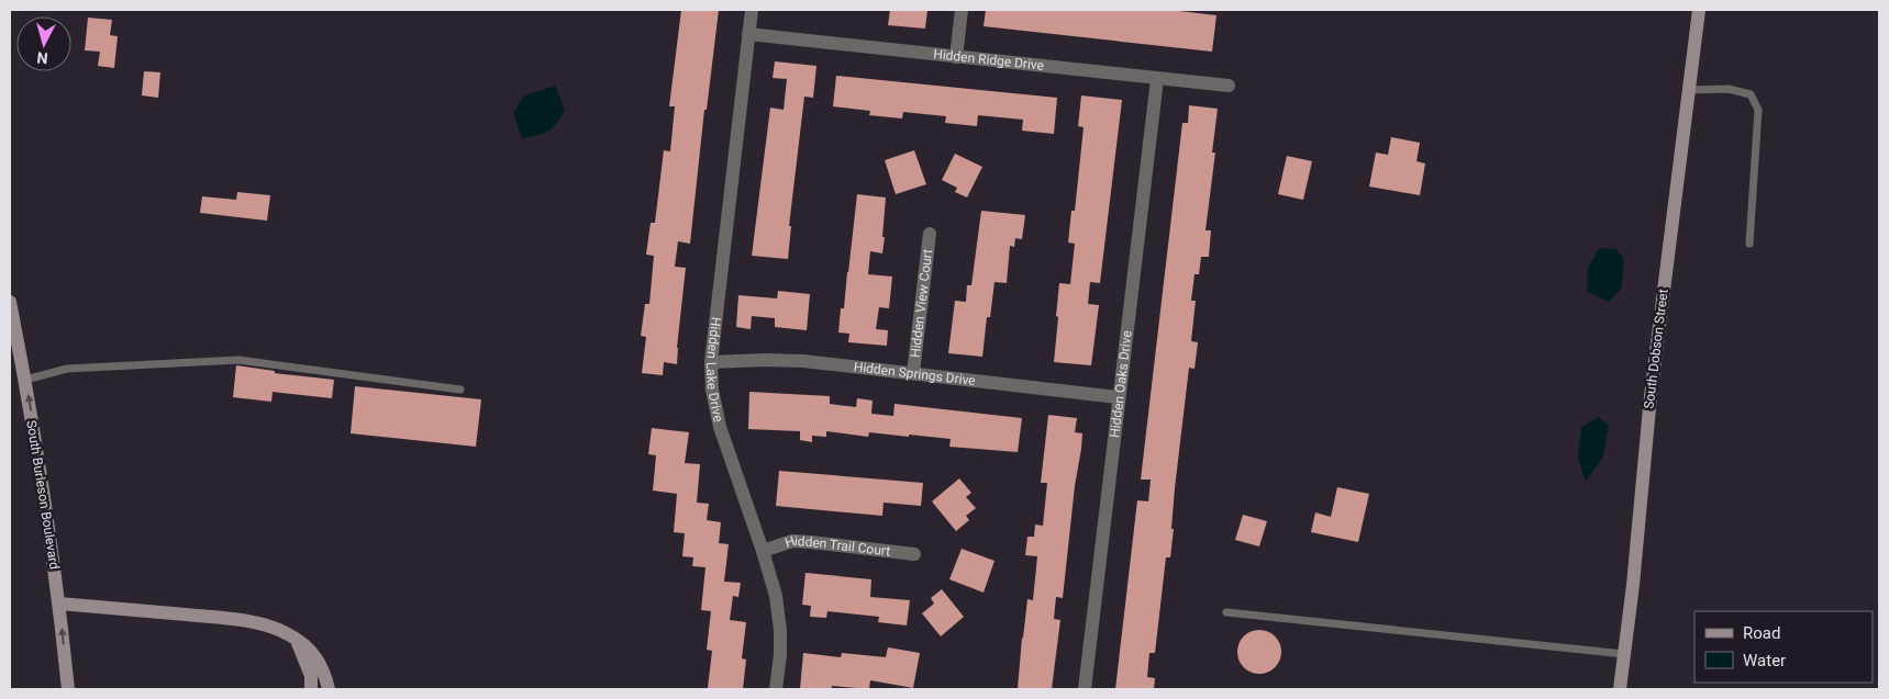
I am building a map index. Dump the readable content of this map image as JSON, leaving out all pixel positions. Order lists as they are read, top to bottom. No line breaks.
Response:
{"streets":{"main road":["South Dobson Street","South Burleson Boulevard"],"street":["Hidden Ridge Drive","Hidden View Court","Hidden Lake Drive","Hidden Springs Drive","Hidden Oaks Drive","Hidden Trail Court"]},"crossings":[["Hidden Ridge Drive","Hidden Lake Drive"],["Hidden Ridge Drive","Hidden Oaks Drive"],["Hidden View Court","Hidden Springs Drive"],["Hidden Lake Drive","Hidden Springs Drive"],["Hidden Lake Drive","Hidden Trail Court"],["Hidden Springs Drive","Hidden Oaks Drive"]],"one_way":["South Burleson Boulevard"],"legend":["Road","Water"],"north":"bottom"}
